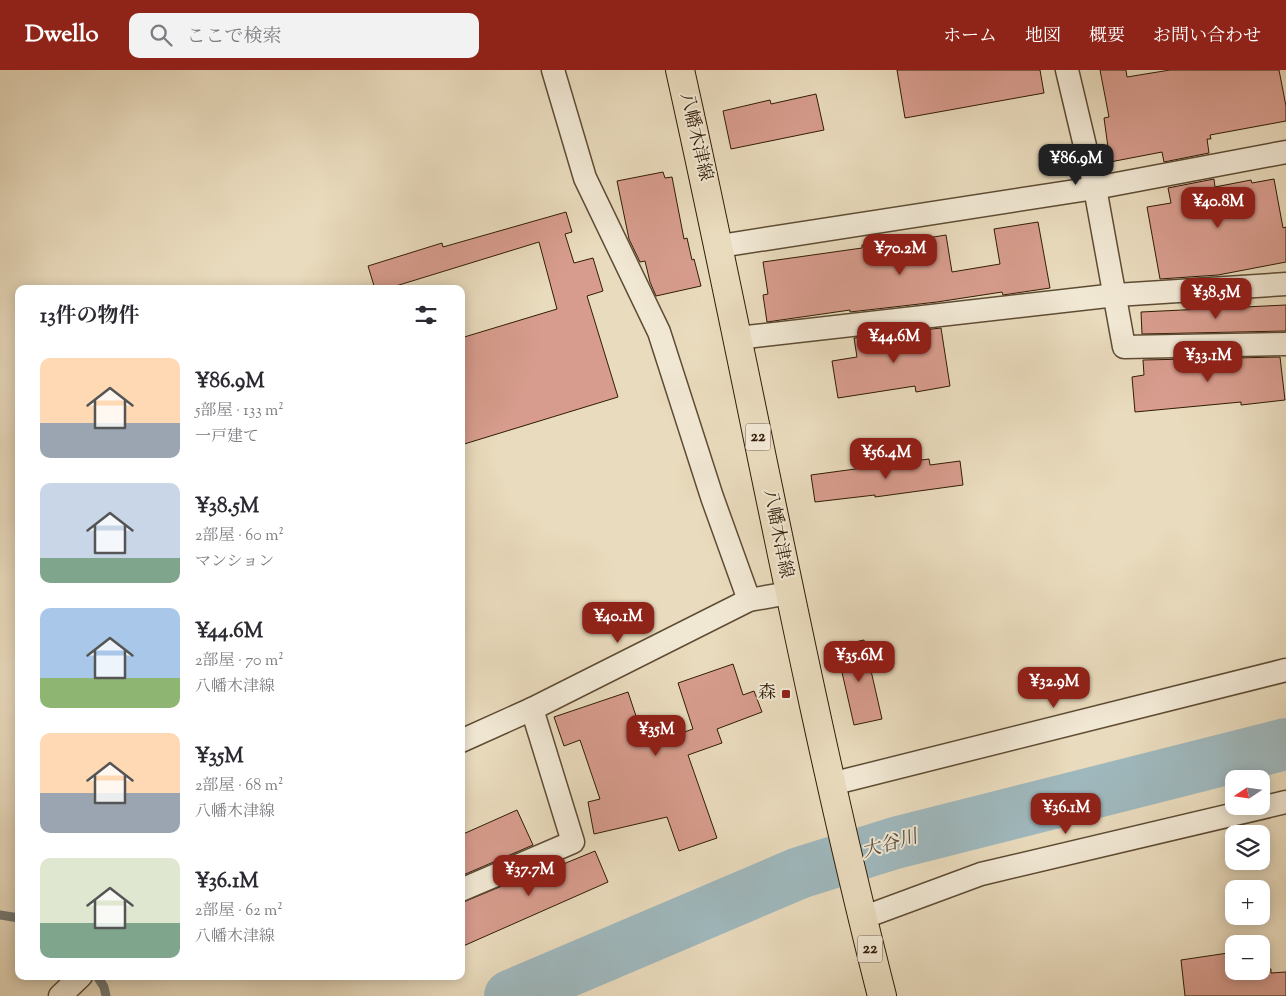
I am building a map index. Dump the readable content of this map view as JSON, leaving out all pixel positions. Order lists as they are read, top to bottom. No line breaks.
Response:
{"streets":{"main road":["八幡木津線","22"]},"water":["大谷川"],"places":{"transit":["森"]},"north":"left","page":{"header":"Dwello","search":"ここで検索","nav":["ホーム","地図","概要","お問い合わせ"],"price":["¥86.9M","¥40.8M","¥70.2M","¥38.5M","¥44.6M","¥33.1M","¥56.4M","¥40.1M","¥35.6M","¥32.9M","¥35M","¥36.1M","¥37.7M"],"heading":"13件の物件","list":[{"name":"¥86.9M","note":"5部屋 · 133 m² · 一戸建て"},{"name":"¥38.5M","note":"2部屋 · 60 m² · マンション"},{"name":"¥44.6M","note":"2部屋 · 70 m² · 八幡木津線"},{"name":"¥35M","note":"2部屋 · 68 m² · 八幡木津線"},{"name":"¥36.1M","note":"2部屋 · 62 m² · 八幡木津線"}],"map_buttons":["+","−"]}}
